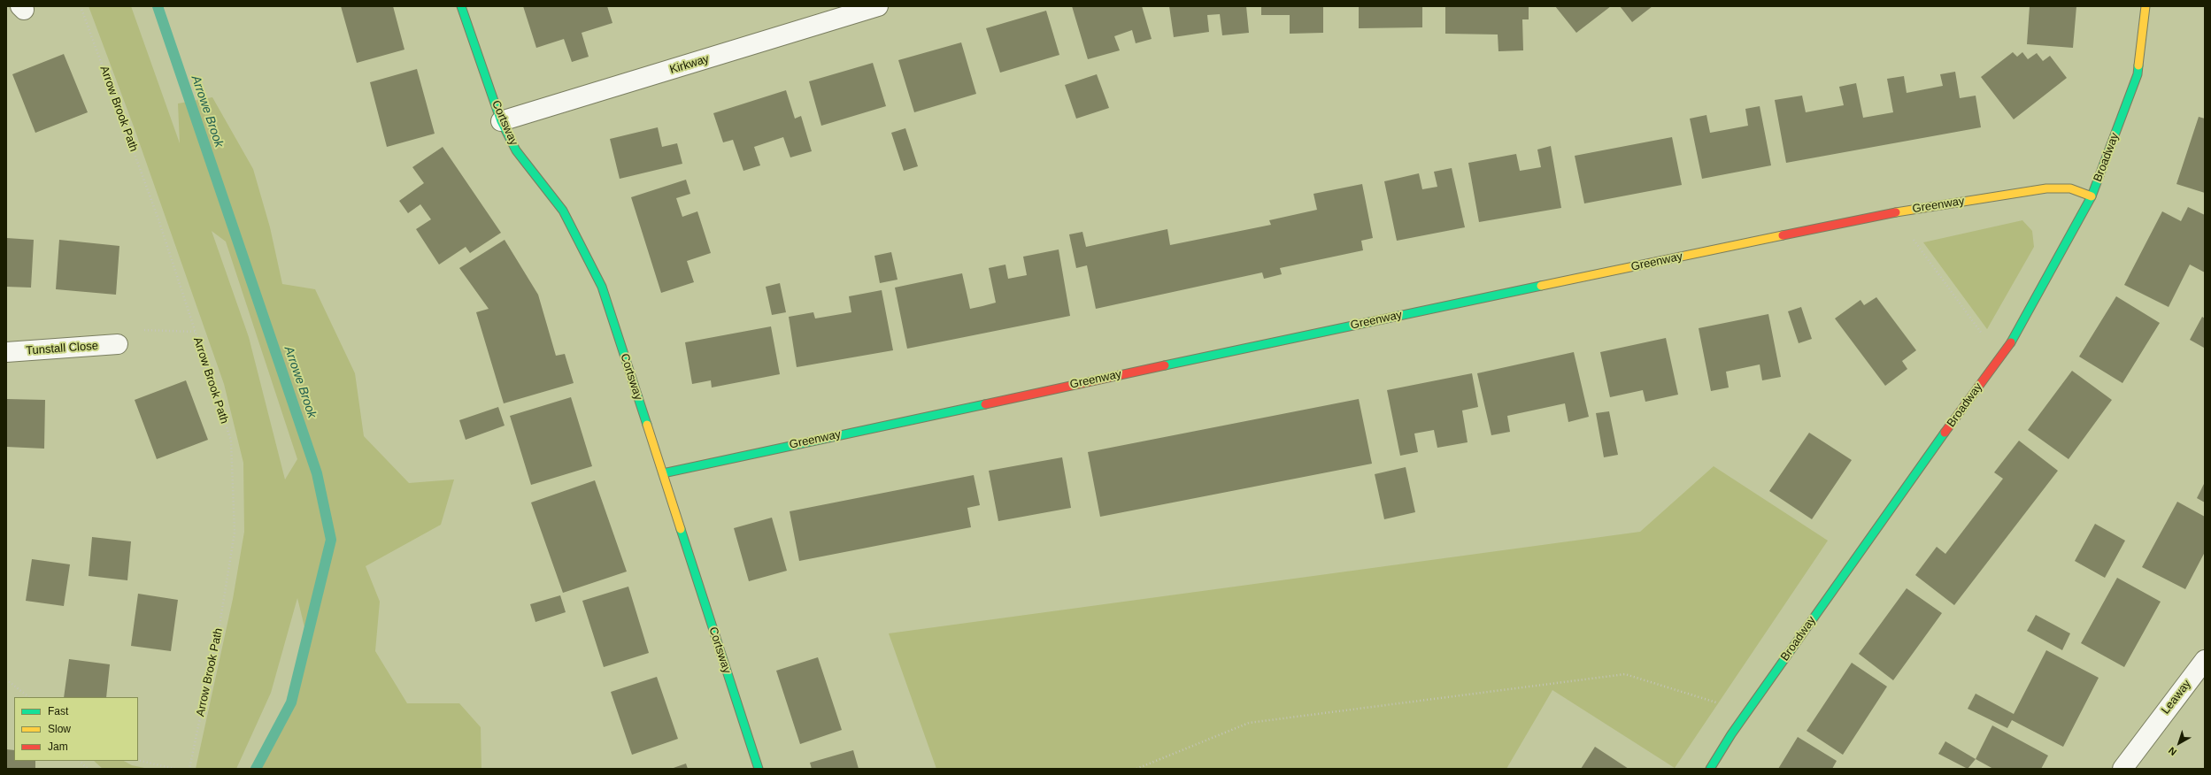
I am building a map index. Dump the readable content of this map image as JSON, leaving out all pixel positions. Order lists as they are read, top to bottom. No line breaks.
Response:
{"streets":{"street":["Kirkway","Cortsway","Broadway","Greenway","Tunstall Close","Leaway"],"path":["Arrow Brook Path"]},"crossings":[["Kirkway","Cortsway"],["Cortsway","Greenway"],["Broadway","Greenway"]],"water":["Arrowe Brook"],"legend":["Fast","Slow","Jam"],"north":"bottom left"}
